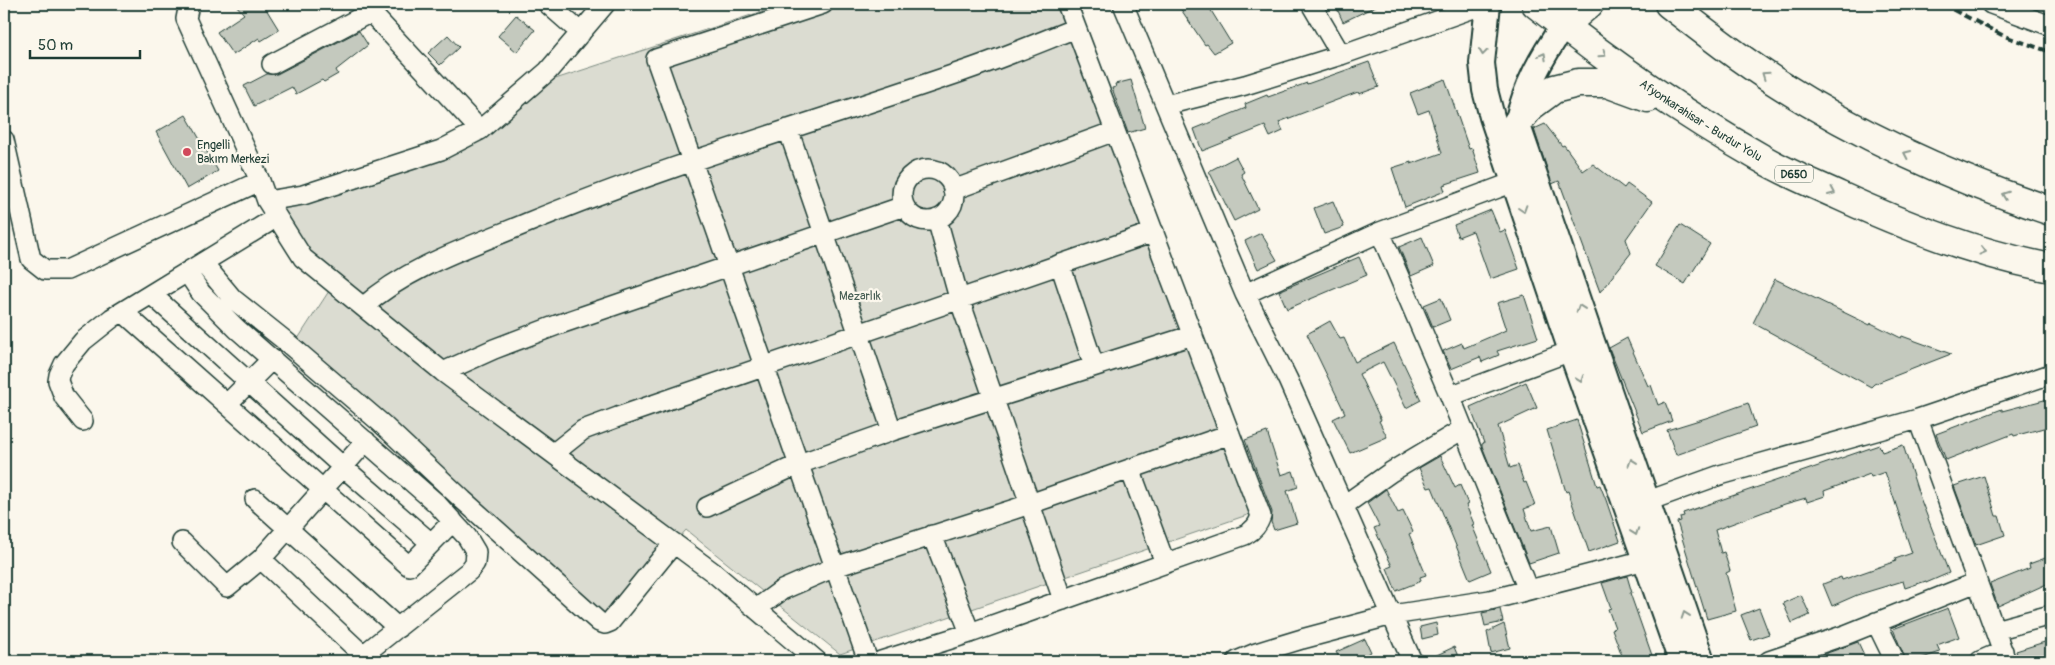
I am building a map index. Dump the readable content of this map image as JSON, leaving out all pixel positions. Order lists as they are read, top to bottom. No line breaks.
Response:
{"streets":{"highway":["Afyonkarahisar - Burdur Yolu","D650"]},"parks":["Mezarlık"],"places":["Engelli Bakım Merkezi"],"scale_bar":"50 m"}
